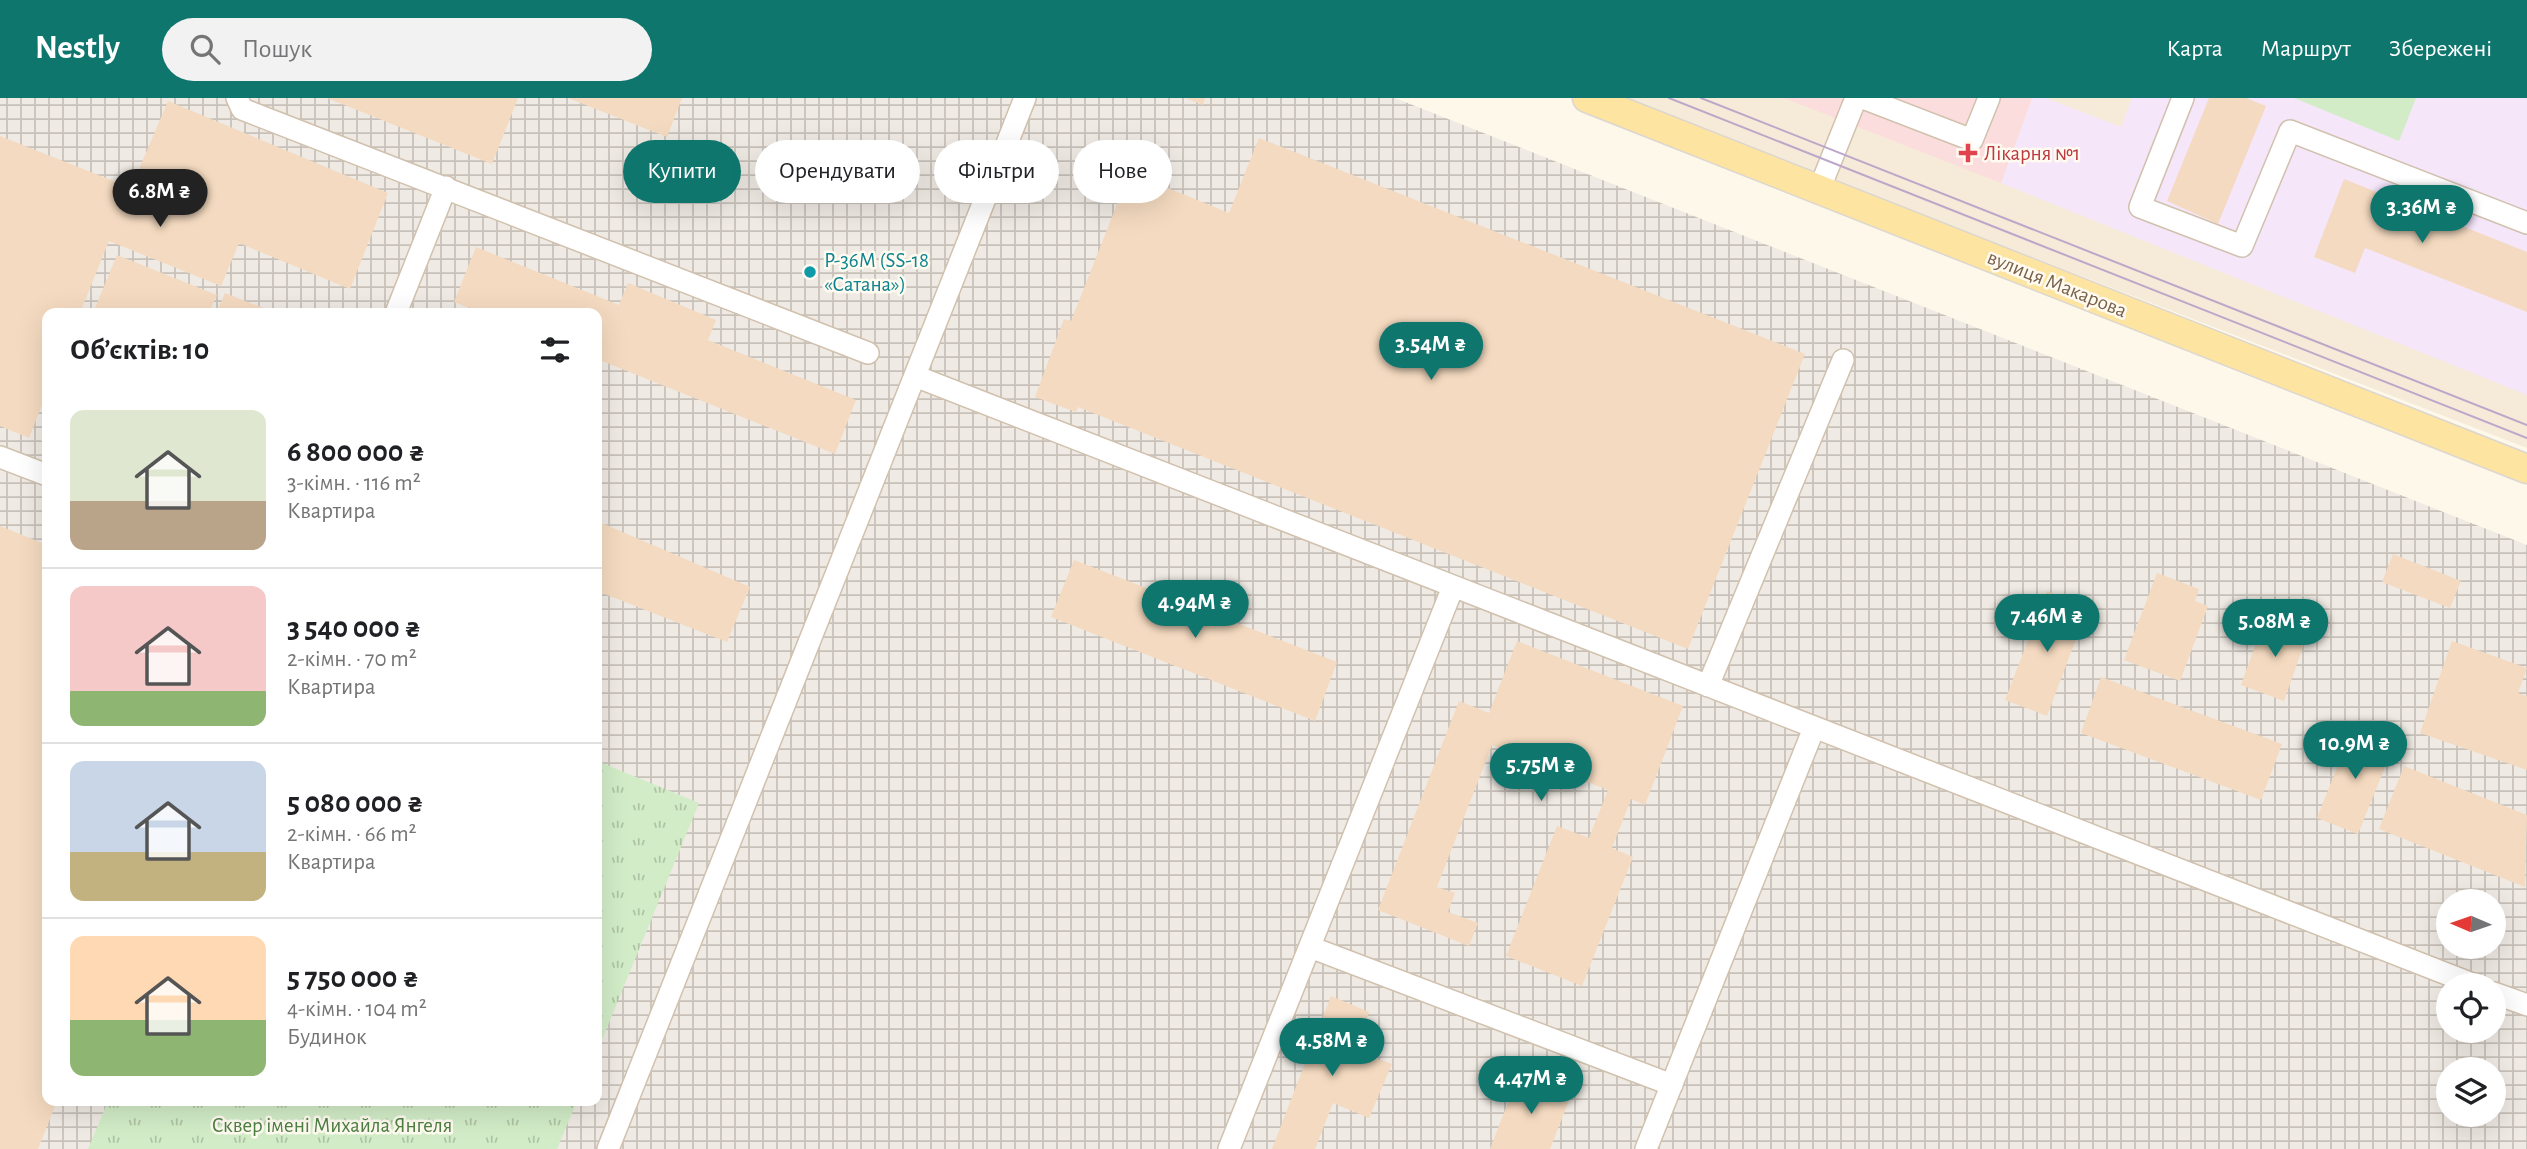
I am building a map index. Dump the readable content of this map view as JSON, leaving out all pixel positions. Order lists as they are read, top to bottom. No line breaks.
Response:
{"streets":{"main road":["вулиця Макарова"]},"parks":["Сквер імені Михайла Янгеля"],"places":{"health":["Лікарня №1"],"other":["Р-36М (SS-18 «Сатана»)"]},"north":"left","page":{"header":"Nestly","search":"Пошук","nav":["Карта","Маршрут","Збережені"],"chip":["Купити","Орендувати","Фільтри","Нове"],"price":["6.8M ₴","3.36M ₴","3.54M ₴","4.94M ₴","7.46M ₴","5.08M ₴","10.9M ₴","5.75M ₴","4.58M ₴","4.47M ₴"],"heading":"Об’єктів: 10","list":[{"name":"6 800 000 ₴","note":"3-кімн. · 116 m² · Квартира"},{"name":"3 540 000 ₴","note":"2-кімн. · 70 m² · Квартира"},{"name":"5 080 000 ₴","note":"2-кімн. · 66 m² · Квартира"},{"name":"5 750 000 ₴","note":"4-кімн. · 104 m² · Будинок"}]}}
